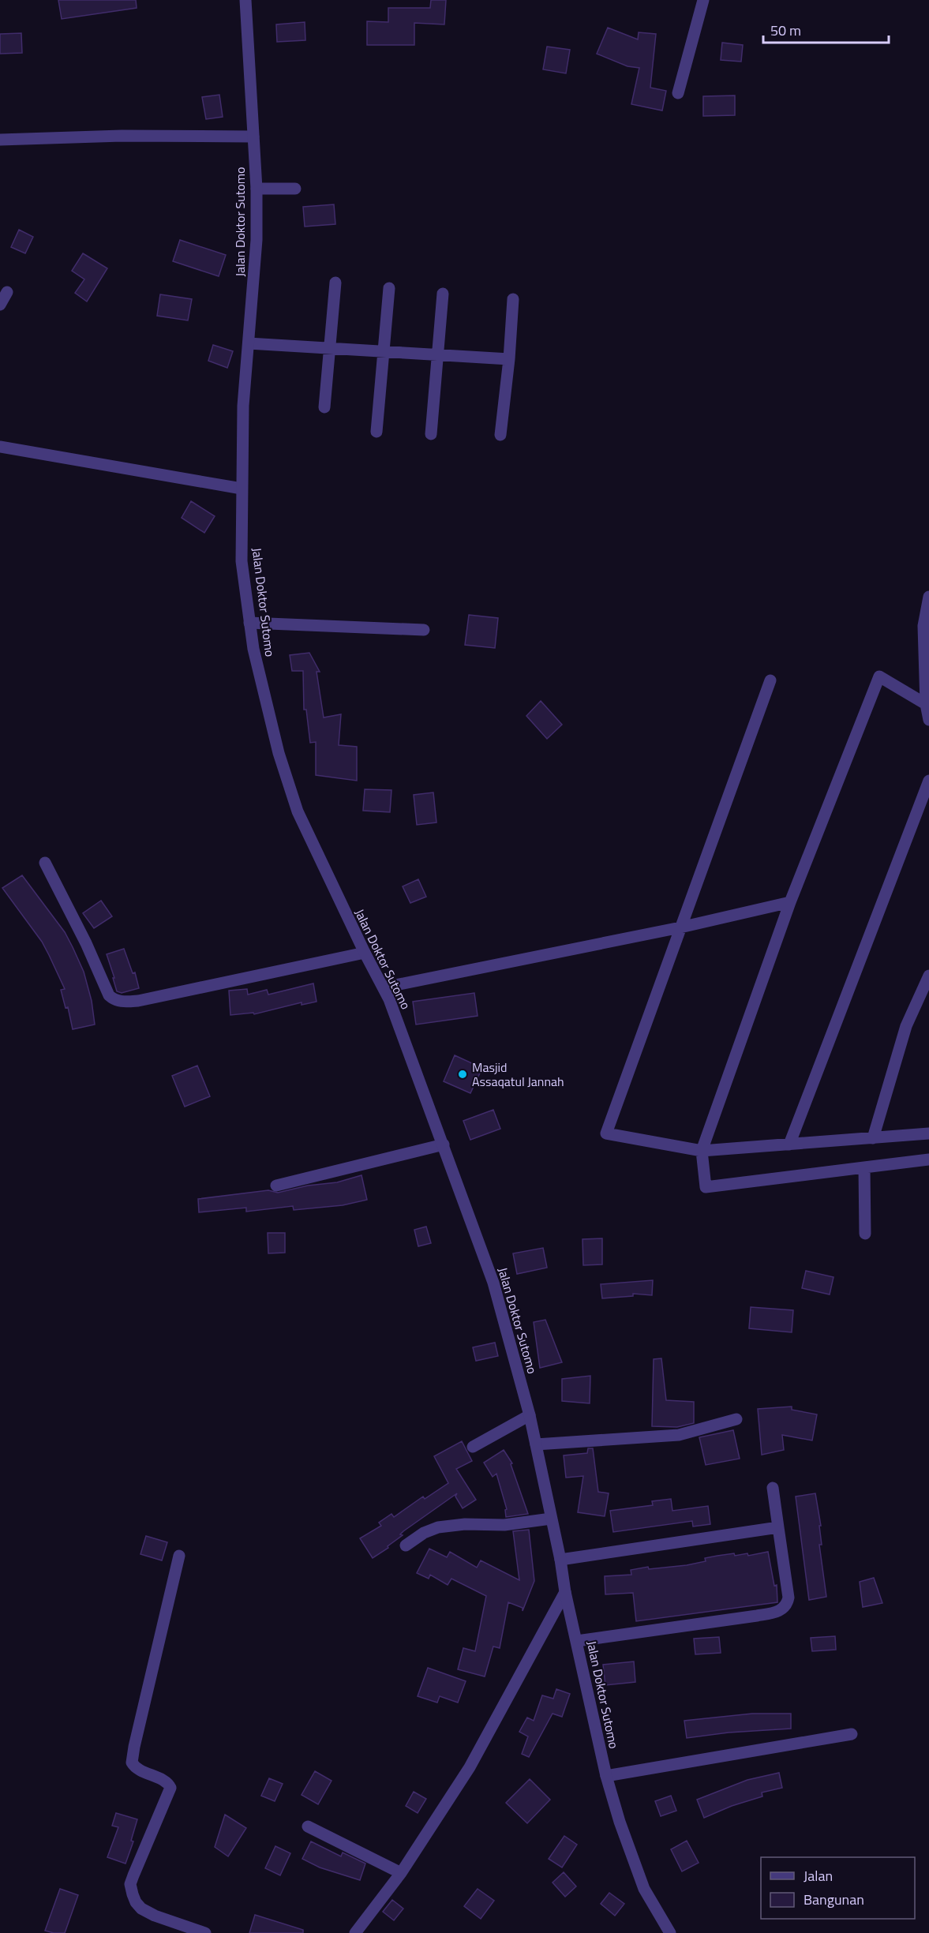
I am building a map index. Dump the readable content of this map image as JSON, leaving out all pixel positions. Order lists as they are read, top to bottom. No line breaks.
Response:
{"streets":{"street":["Jalan Doktor Sutomo"]},"places":["Masjid Assaqatul Jannah"],"legend":["Jalan","Bangunan"],"scale_bar":"50 m"}
